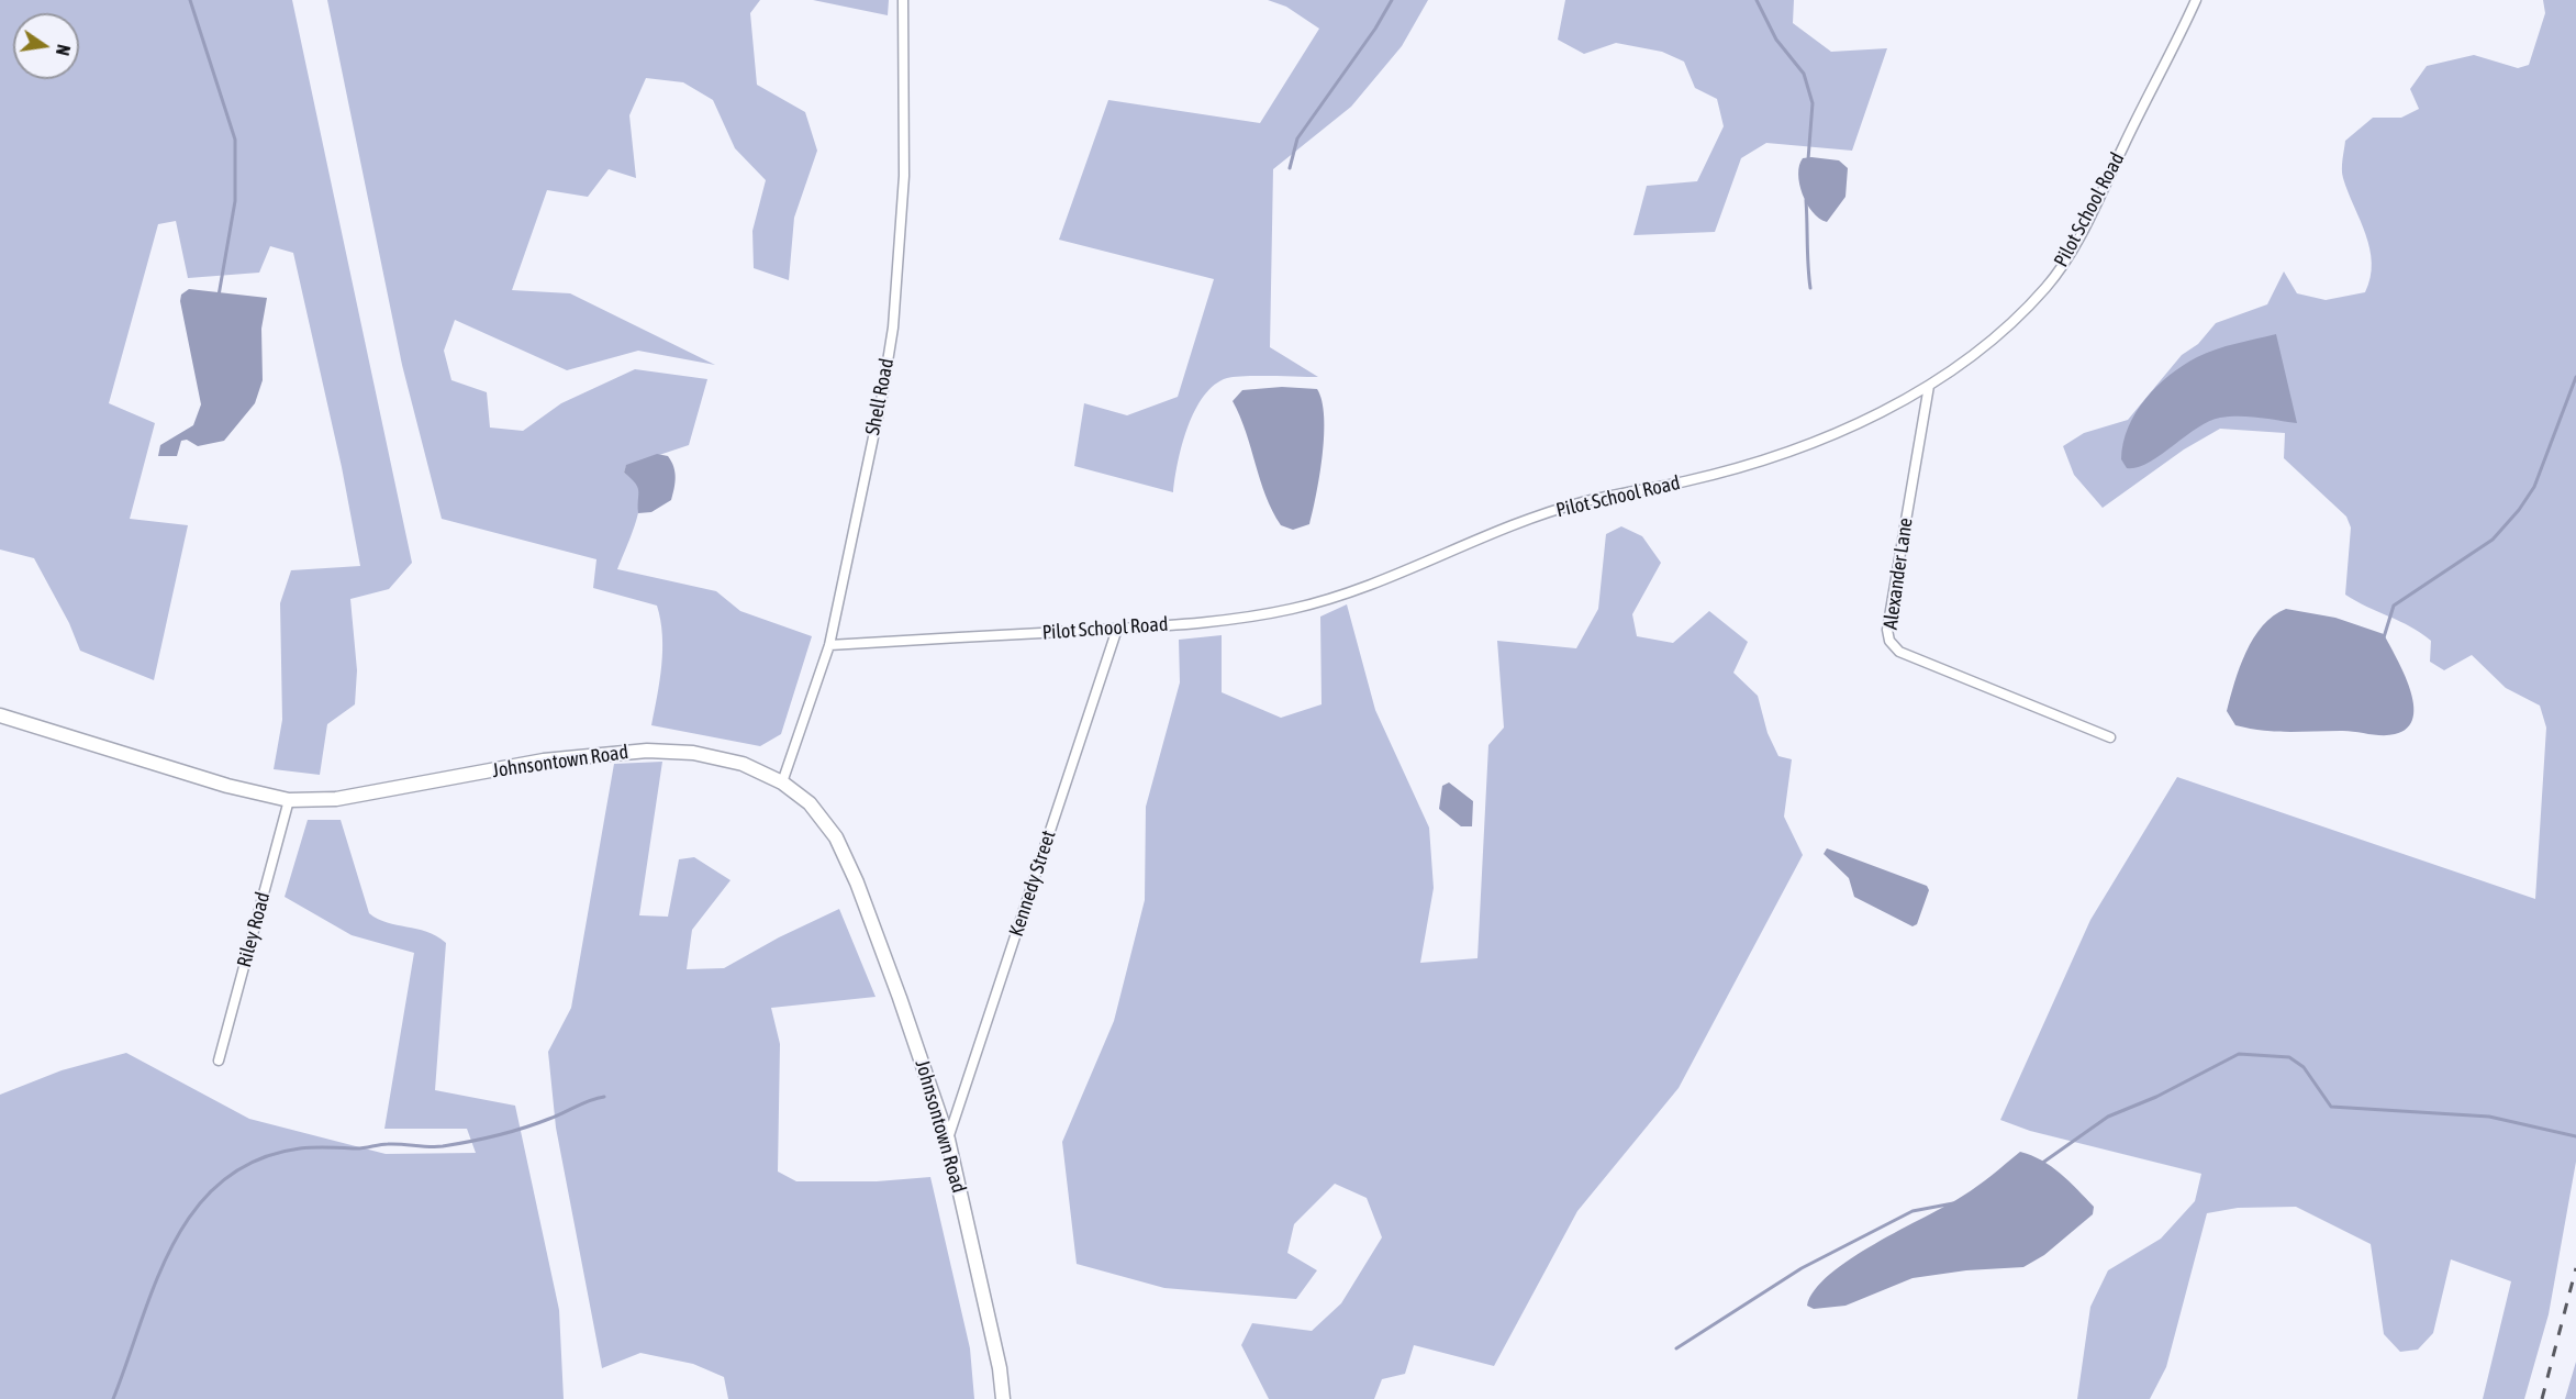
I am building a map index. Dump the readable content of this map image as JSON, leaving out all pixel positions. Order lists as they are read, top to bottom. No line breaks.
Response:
{"streets":{"street":["Pilot School Road","Shell Road","Alexander Lane","Johnsontown Road","Kennedy Street","Riley Road"]},"crossings":[["Pilot School Road","Shell Road"],["Pilot School Road","Alexander Lane"],["Pilot School Road","Kennedy Street"],["Shell Road","Johnsontown Road"],["Johnsontown Road","Kennedy Street"],["Johnsontown Road","Riley Road"]],"north":"right"}
